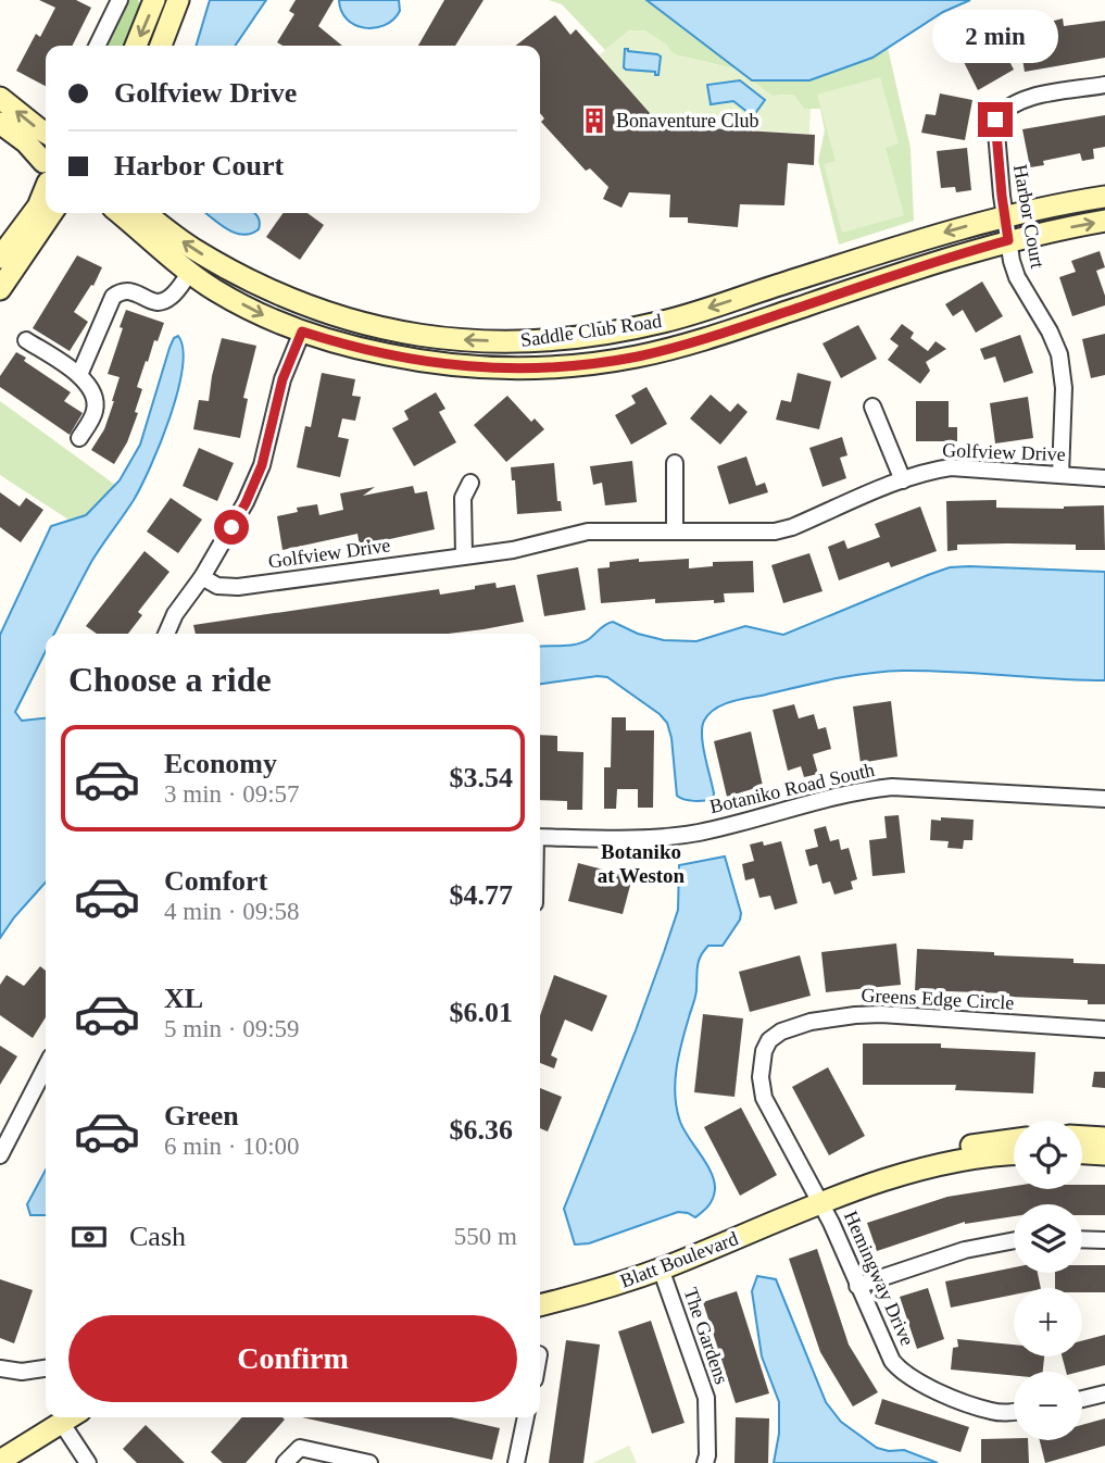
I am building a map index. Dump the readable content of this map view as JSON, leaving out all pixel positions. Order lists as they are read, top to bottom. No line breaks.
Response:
{"streets":{"street":["Harbor Court","Saddle Club Road","Golfview Drive","Botaniko Road South","Greens Edge Circle","Blatt Boulevard","Hemingway Drive","The Gardens"]},"crossings":[["Harbor Court","Saddle Club Road"],["Harbor Court","Golfview Drive"],["Greens Edge Circle","Blatt Boulevard"],["Greens Edge Circle","Hemingway Drive"],["Blatt Boulevard","Hemingway Drive"],["Blatt Boulevard","The Gardens"]],"districts":["Botaniko at Weston"],"places":{"building":["Bonaventure Club"]},"page":{"bubble":"2 min","banner":["Golfview Drive","Harbor Court"],"heading":"Choose a ride","list":[{"name":"Economy","note":"3 min · 09:57","value":"$3.54"},{"name":"Comfort","note":"4 min · 09:58","value":"$4.77"},{"name":"XL","note":"5 min · 09:59","value":"$6.01"},{"name":"Green","note":"6 min · 10:00","value":"$6.36"}],"map_buttons":["+","−"],"pay":["Cash","550 m"],"buttons":"Confirm"}}
